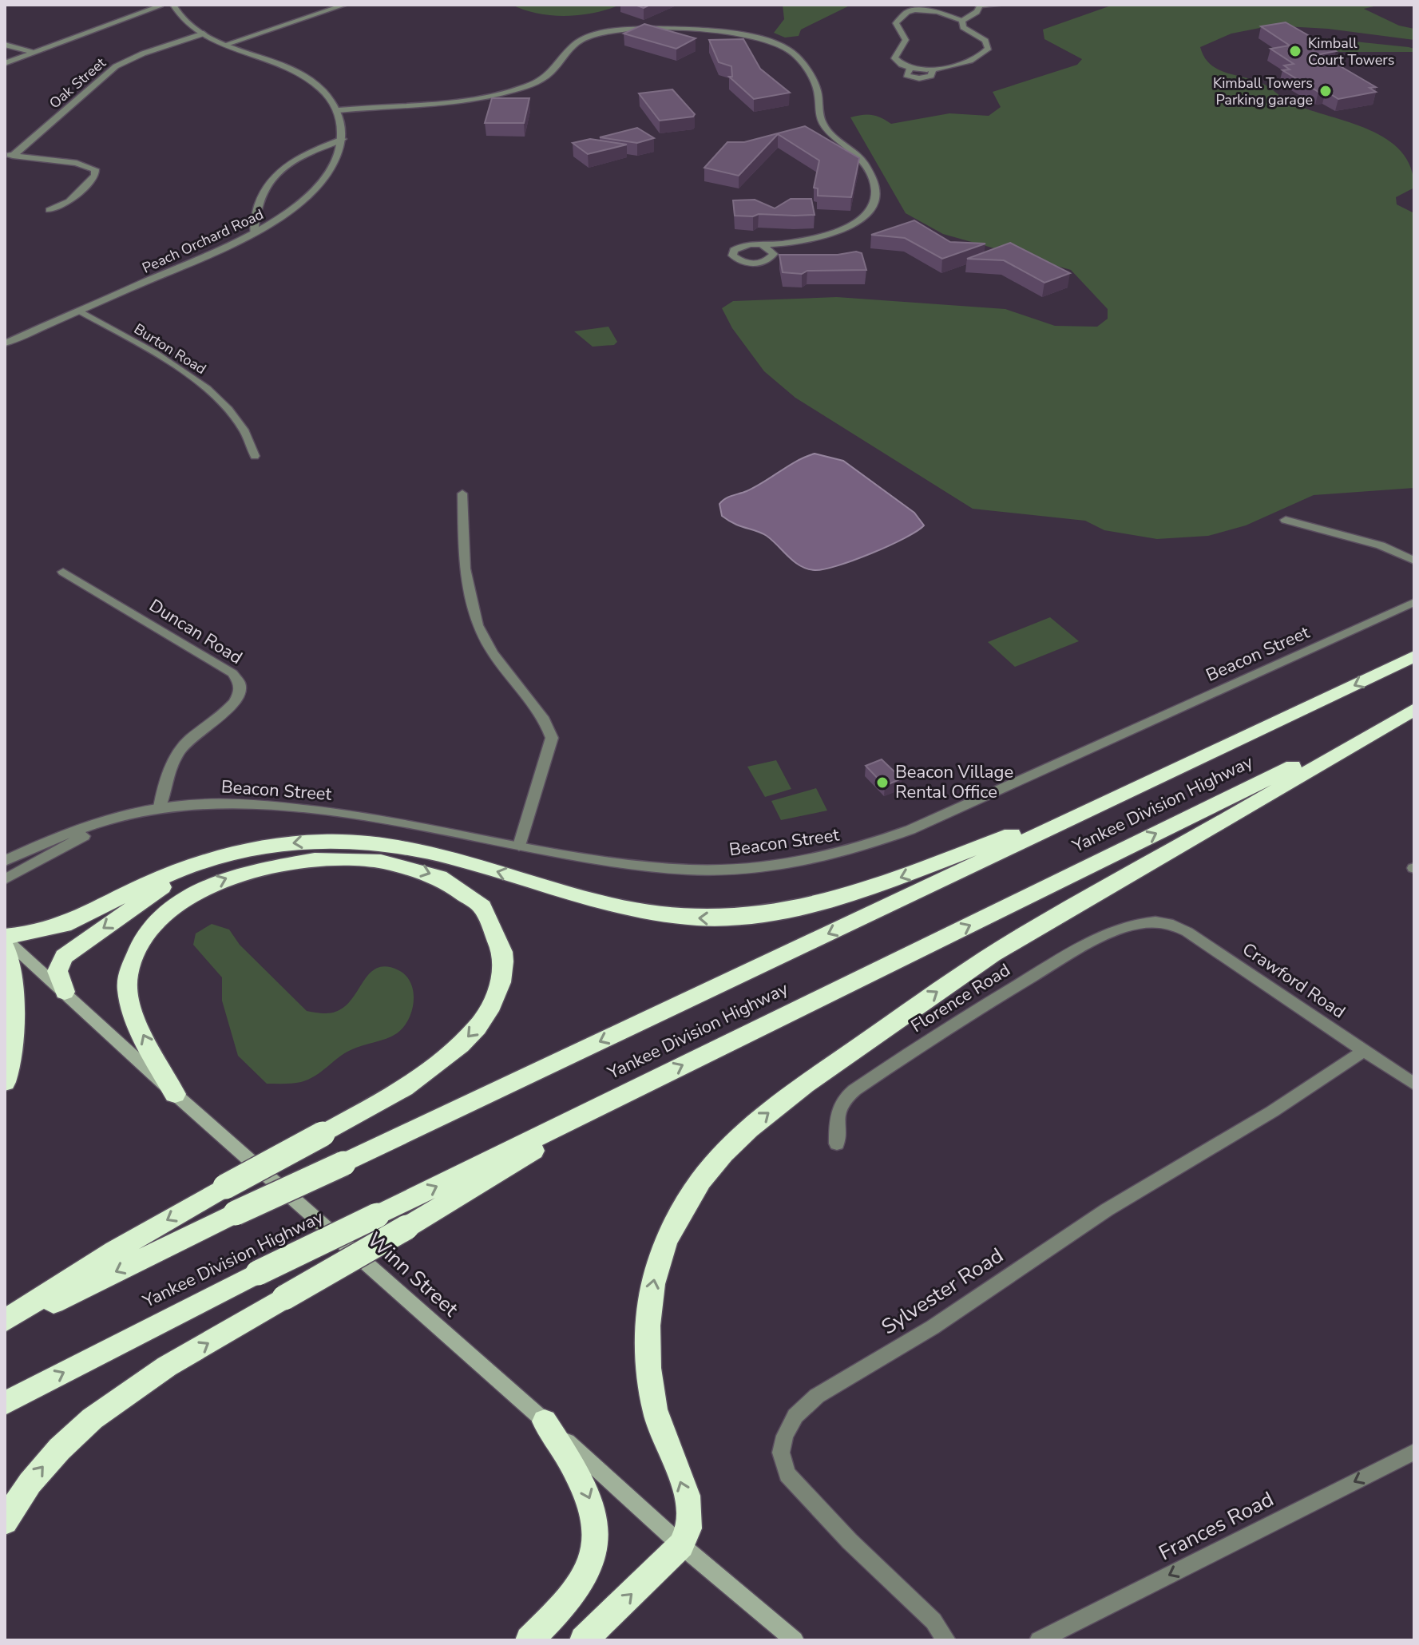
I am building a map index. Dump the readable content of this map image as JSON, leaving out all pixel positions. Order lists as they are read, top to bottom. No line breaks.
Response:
{"streets":{"highway":["Yankee Division Highway"],"main road":["Winn Street"],"street":["Oak Street","Peach Orchard Road","Burton Road","Duncan Road","Beacon Street","Crawford Road","Florence Road","Sylvester Road","Frances Road"]},"crossings":[["Peach Orchard Road","Burton Road"],["Duncan Road","Beacon Street"],["Crawford Road","Florence Road"],["Crawford Road","Sylvester Road"]],"one_way":["Frances Road"],"places":["Kimball Court Towers","Kimball Towers Parking garage","Beacon Village Rental Office"]}
